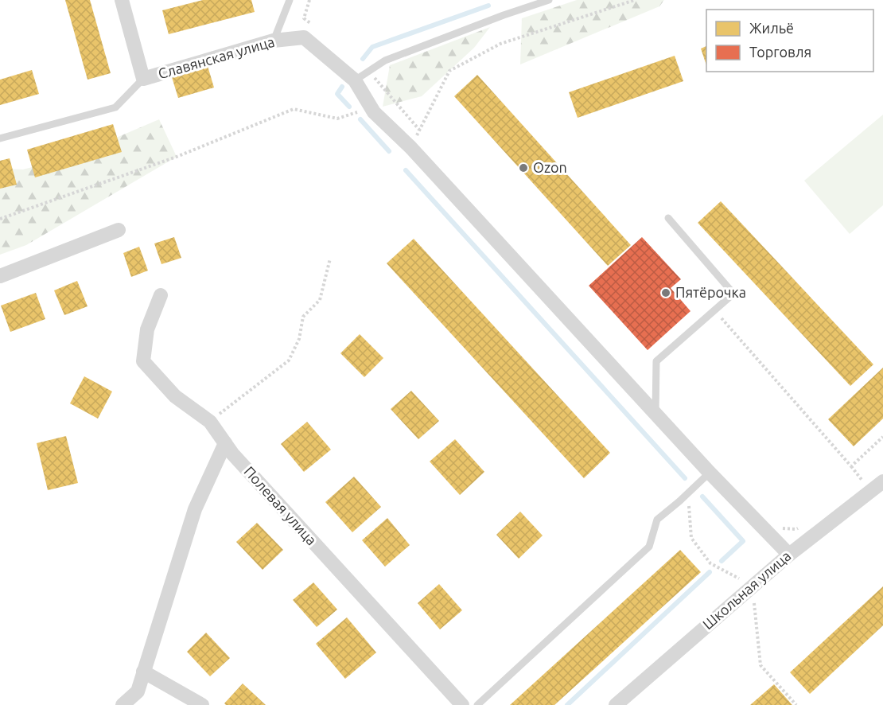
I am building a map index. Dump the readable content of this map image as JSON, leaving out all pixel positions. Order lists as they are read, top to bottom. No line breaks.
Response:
{"streets":{"street":["Славянская улица","Полевая улица","Школьная улица"]},"crossings":[["Славянская улица","Школьная улица"]],"places":["Ozon","Пятёрочка"],"legend":["Жильё","Торговля"]}
